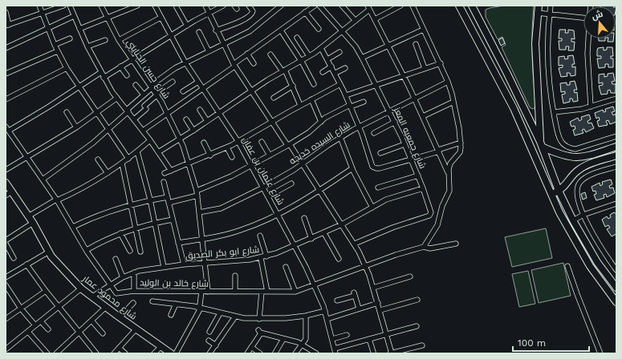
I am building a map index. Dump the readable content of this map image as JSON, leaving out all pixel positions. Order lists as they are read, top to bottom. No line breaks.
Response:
{"streets":{"street":["شارع حسن الجنايني","شارع جمعيه المعز","شارع السيده خديجه","شارع عثمان بن عفان","شارع ابو بكر الصديق","شارع خالد بن الوليد","شارع محمود عمار"]},"crossings":[["شارع حسن الجنايني","شارع السيده خديجه"],["شارع حسن الجنايني","شارع ابو بكر الصديق"],["شارع حسن الجنايني","شارع خالد بن الوليد"],["شارع جمعيه المعز","شارع السيده خديجه"],["شارع جمعيه المعز","شارع ابو بكر الصديق"],["شارع السيده خديجه","شارع عثمان بن عفان"],["شارع عثمان بن عفان","شارع ابو بكر الصديق"],["شارع عثمان بن عفان","شارع خالد بن الوليد"],["شارع ابو بكر الصديق","شارع خالد بن الوليد"],["شارع ابو بكر الصديق","شارع محمود عمار"]],"scale_bar":"100 m","north":"top"}
